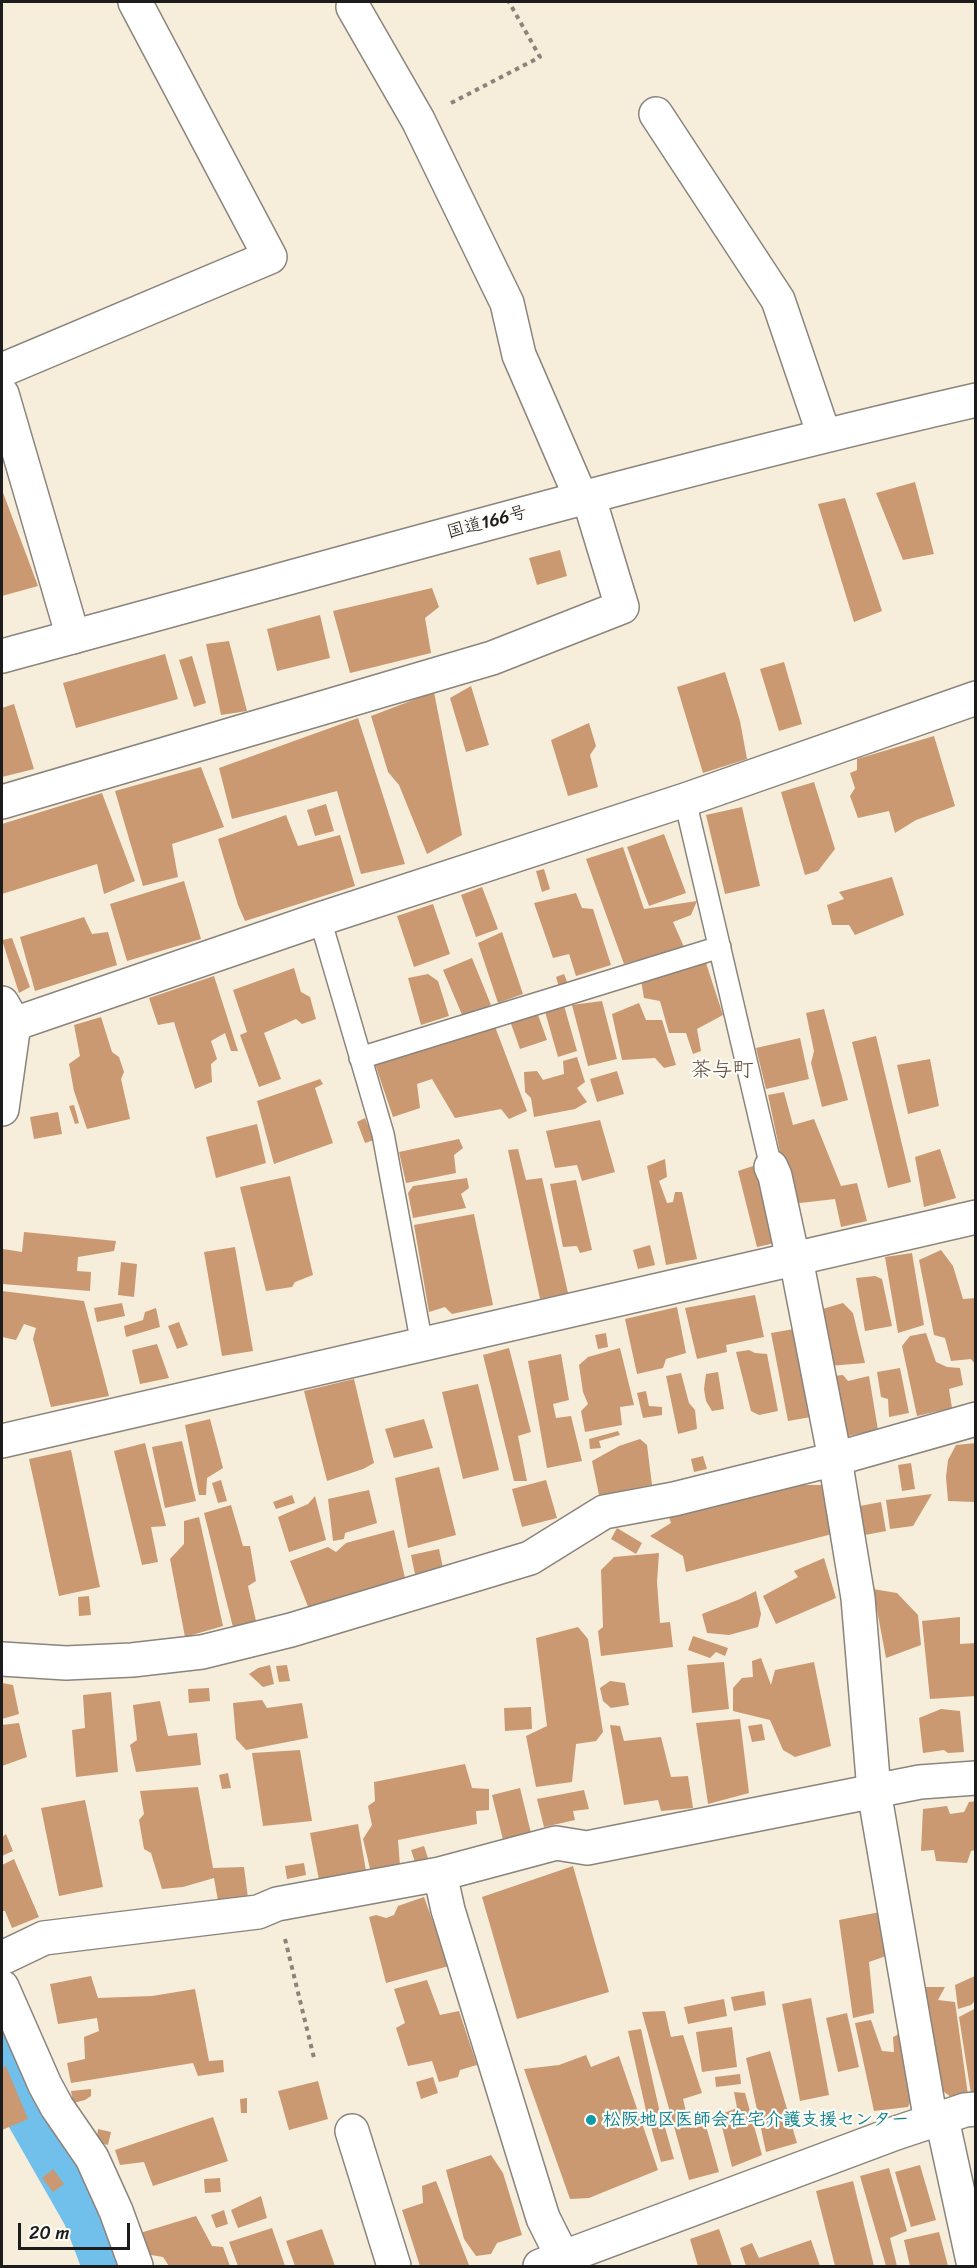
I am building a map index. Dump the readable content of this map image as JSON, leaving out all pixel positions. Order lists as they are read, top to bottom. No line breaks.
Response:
{"streets":{"main road":["国道166号"]},"districts":["茶与町"],"places":["松阪地区医師会在宅介護支援センター"],"scale_bar":"20 m"}
